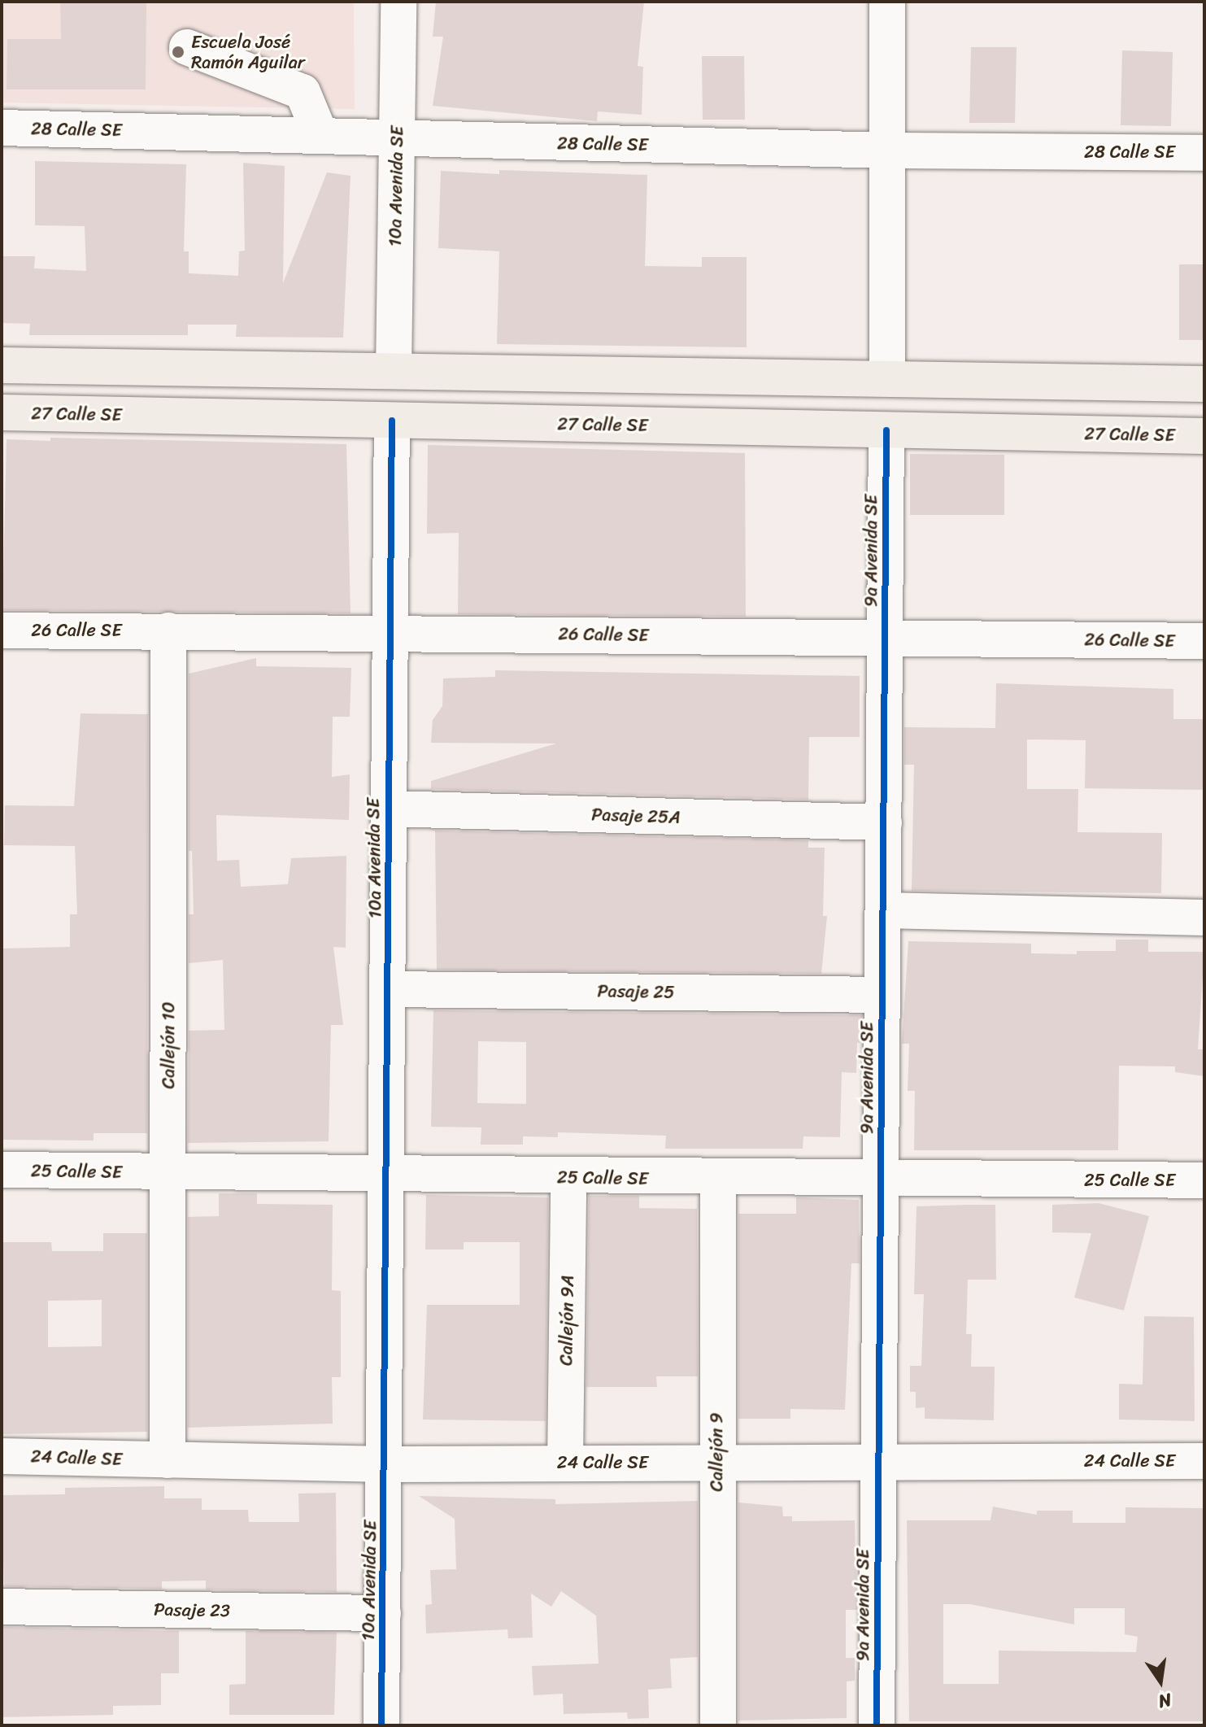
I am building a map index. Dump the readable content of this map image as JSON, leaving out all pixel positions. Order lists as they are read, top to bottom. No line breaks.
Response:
{"streets":{"main road":["27 Calle SE"],"street":["28 Calle SE","10a Avenida SE","9a Avenida SE","26 Calle SE","Pasaje 25A","Pasaje 25","Callejón 10","25 Calle SE","Callejón 9A","Callejón 9","24 Calle SE","Pasaje 23"]},"crossings":[["28 Calle SE","10a Avenida SE"],["10a Avenida SE","27 Calle SE"],["10a Avenida SE","26 Calle SE"],["10a Avenida SE","Pasaje 25A"],["10a Avenida SE","Pasaje 25"],["10a Avenida SE","25 Calle SE"],["10a Avenida SE","24 Calle SE"],["10a Avenida SE","Pasaje 23"],["27 Calle SE","9a Avenida SE"],["9a Avenida SE","26 Calle SE"],["9a Avenida SE","Pasaje 25A"],["9a Avenida SE","Pasaje 25"],["9a Avenida SE","25 Calle SE"],["9a Avenida SE","24 Calle SE"],["26 Calle SE","Callejón 10"],["Callejón 10","25 Calle SE"],["Callejón 10","24 Calle SE"],["25 Calle SE","Callejón 9A"],["25 Calle SE","Callejón 9"],["Callejón 9A","24 Calle SE"],["Callejón 9","24 Calle SE"]],"places":["Escuela José Ramón Aguilar"],"north":"bottom"}
